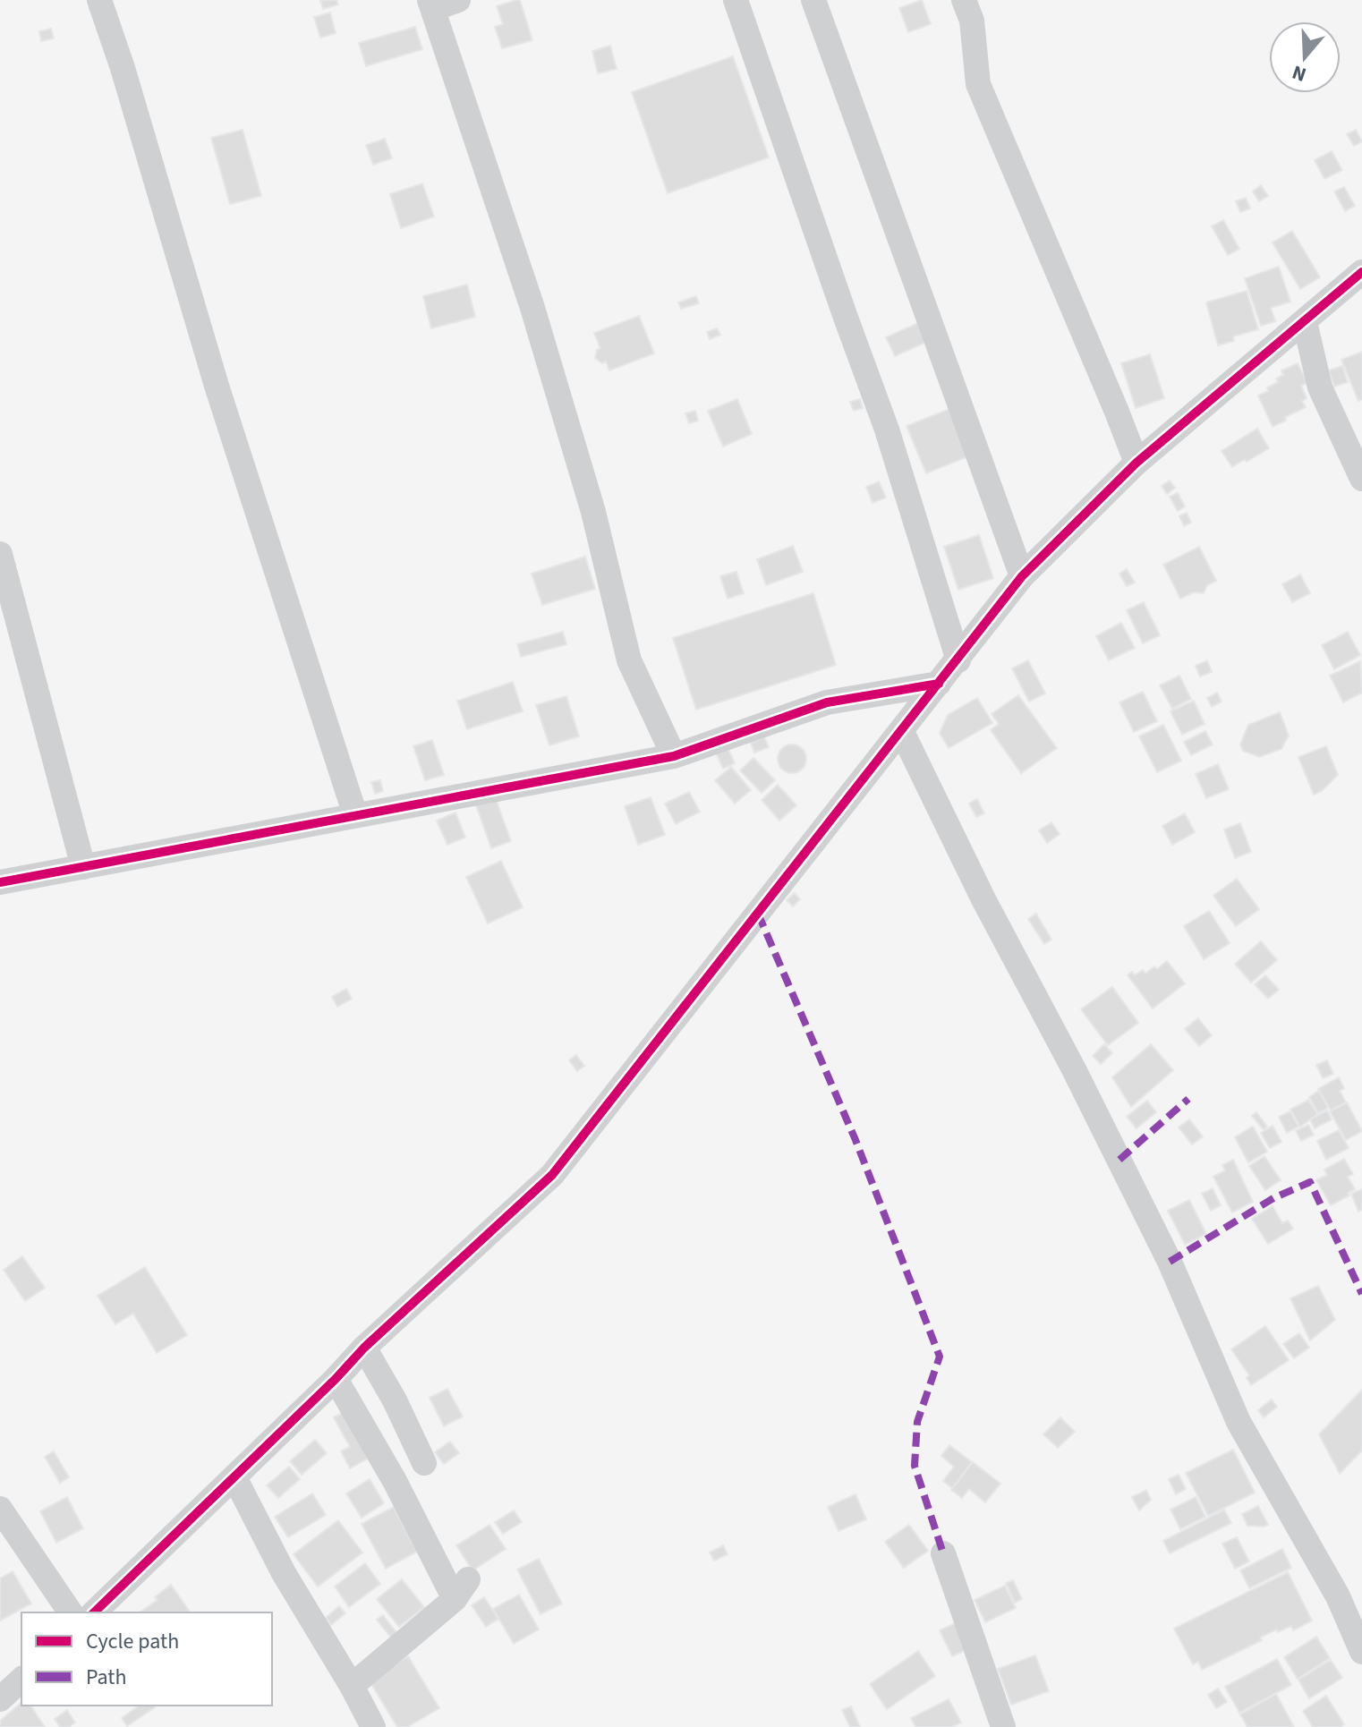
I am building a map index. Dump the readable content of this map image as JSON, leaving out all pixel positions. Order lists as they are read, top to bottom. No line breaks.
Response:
{"legend":["Cycle path","Path"],"north":"bottom"}
